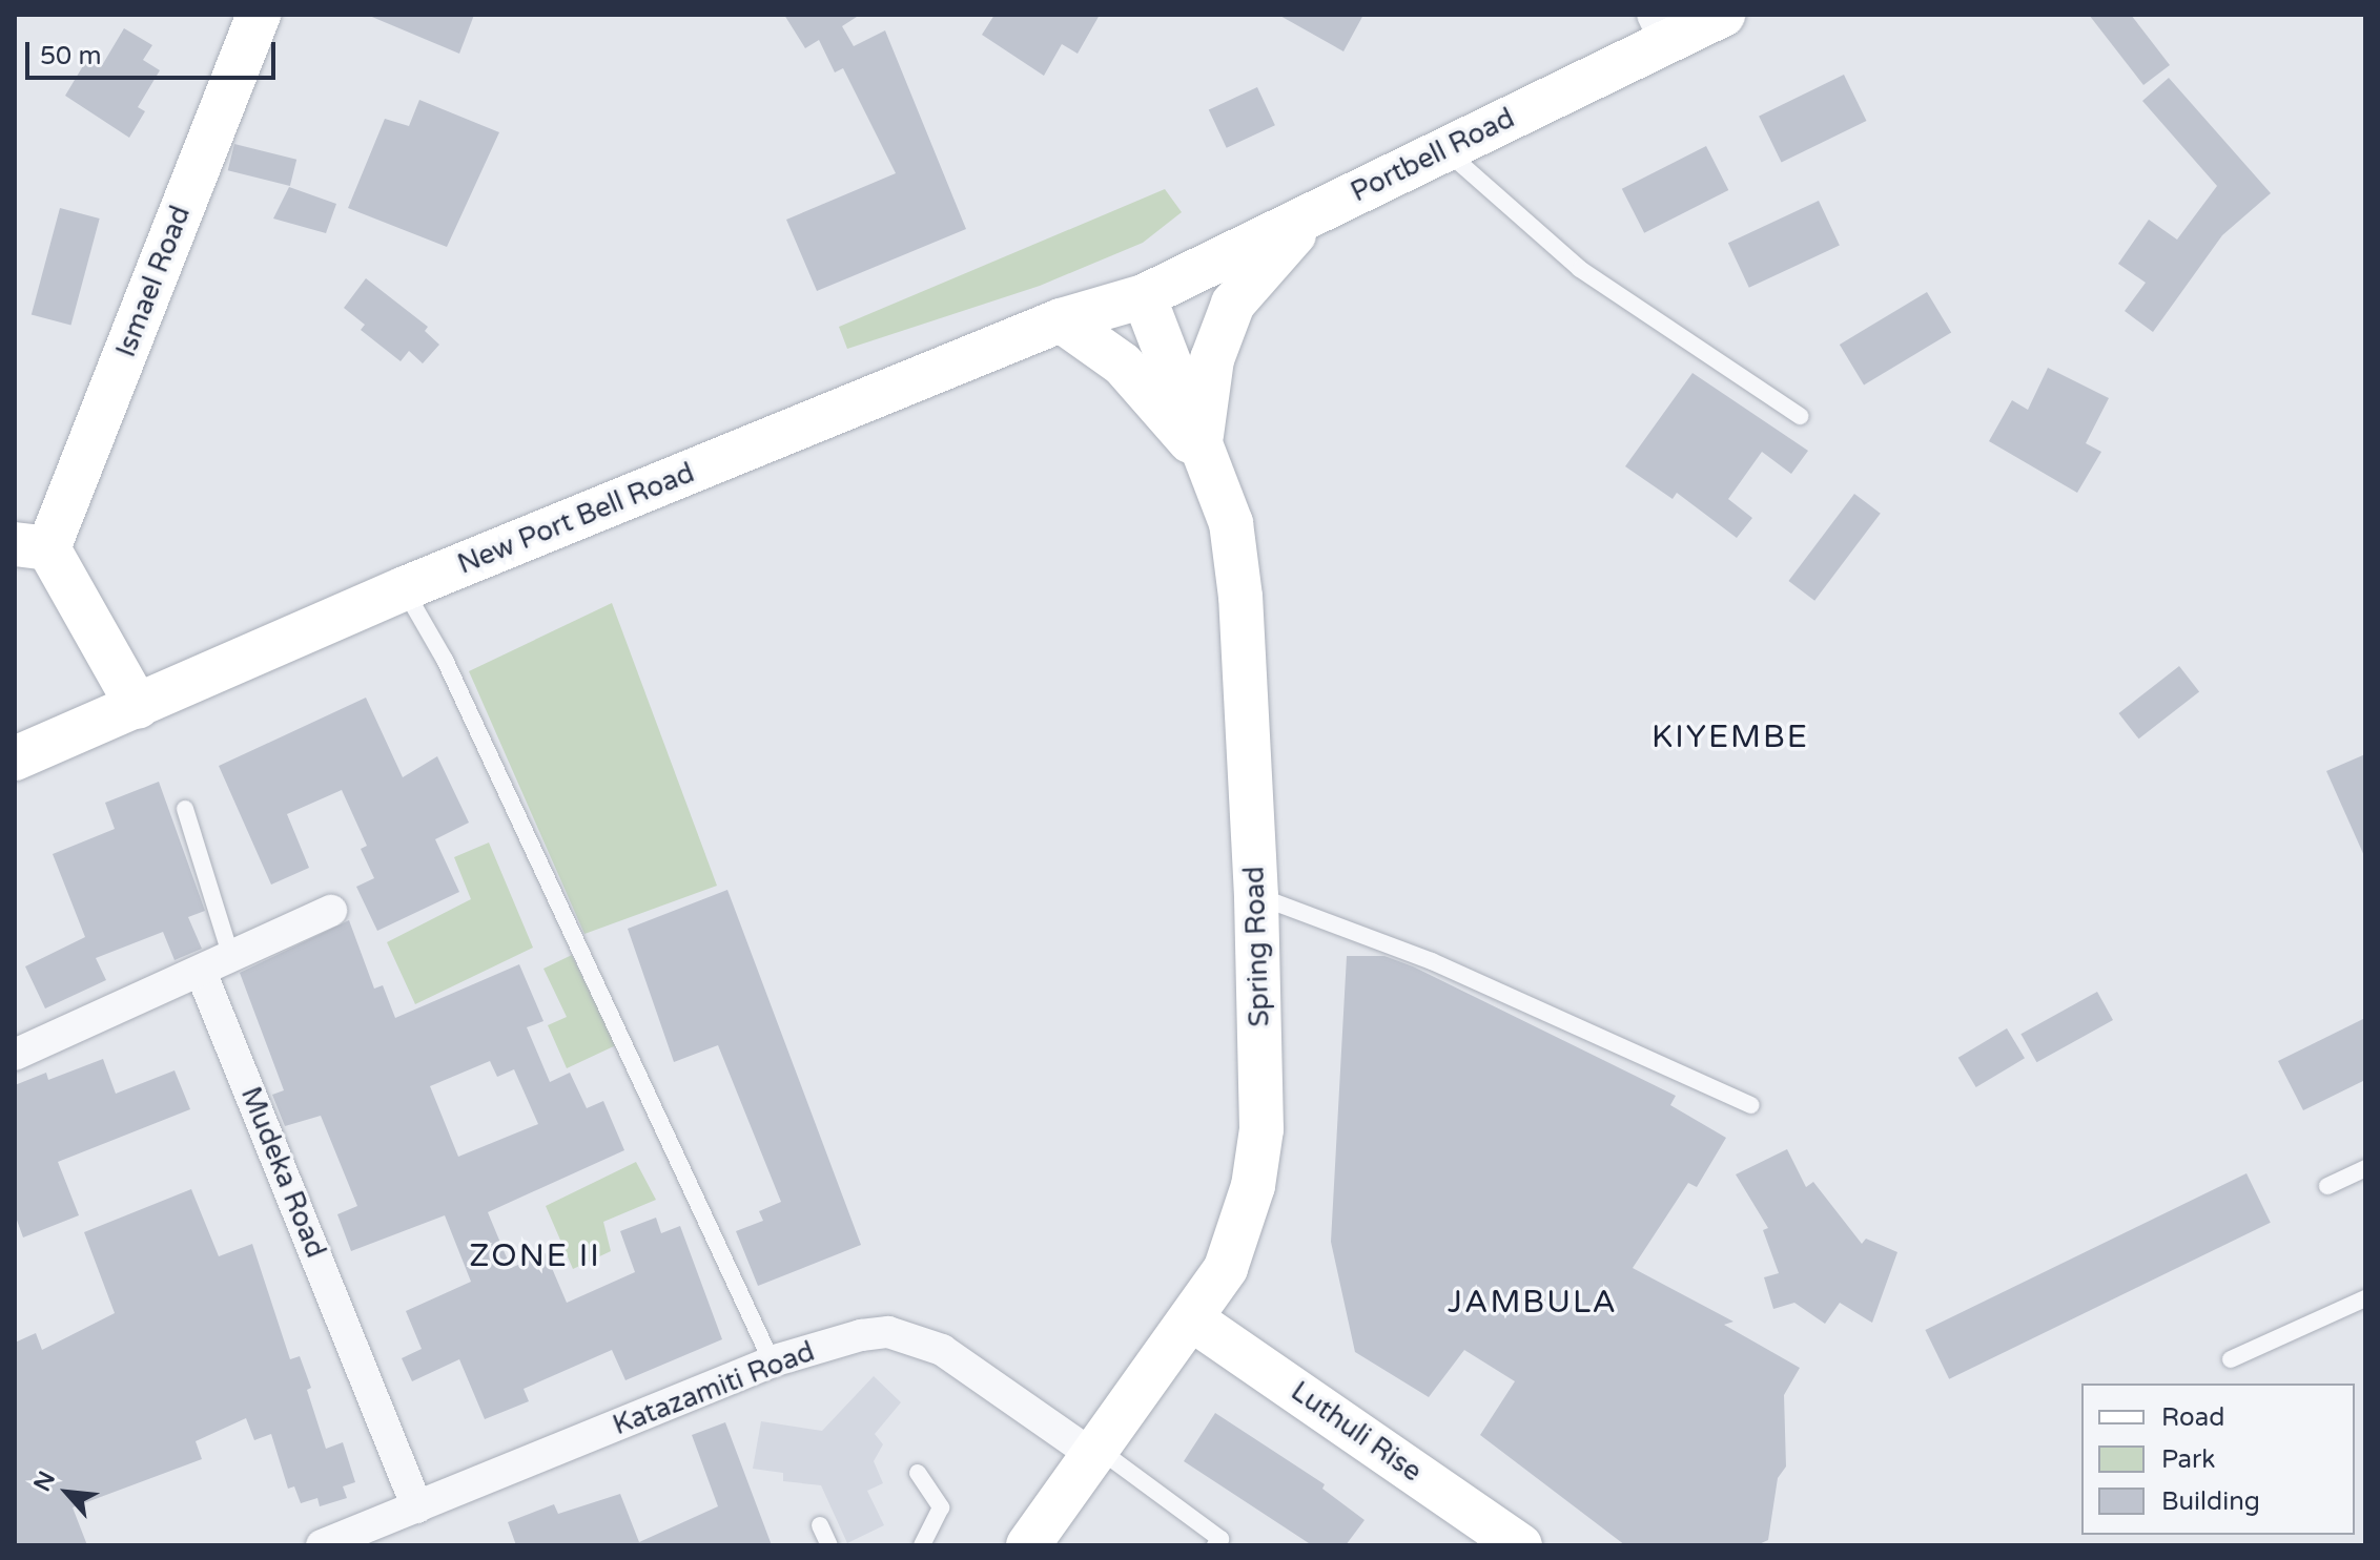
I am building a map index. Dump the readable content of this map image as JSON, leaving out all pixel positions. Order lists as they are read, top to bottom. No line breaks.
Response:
{"streets":{"main road":["Portbell Road","Ismael Road","New Port Bell Road","Spring Road","Luthuli Rise"],"street":["Mudeka Road","Katazamiti Road"]},"crossings":[["Portbell Road","New Port Bell Road"],["Portbell Road","Spring Road"],["New Port Bell Road","Spring Road"],["Spring Road","Katazamiti Road"],["Spring Road","Luthuli Rise"],["Mudeka Road","Katazamiti Road"]],"districts":["KIYEMBE","ZONE II","JAMBULA"],"legend":["Road","Park","Building"],"scale_bar":"50 m","north":"top left"}
